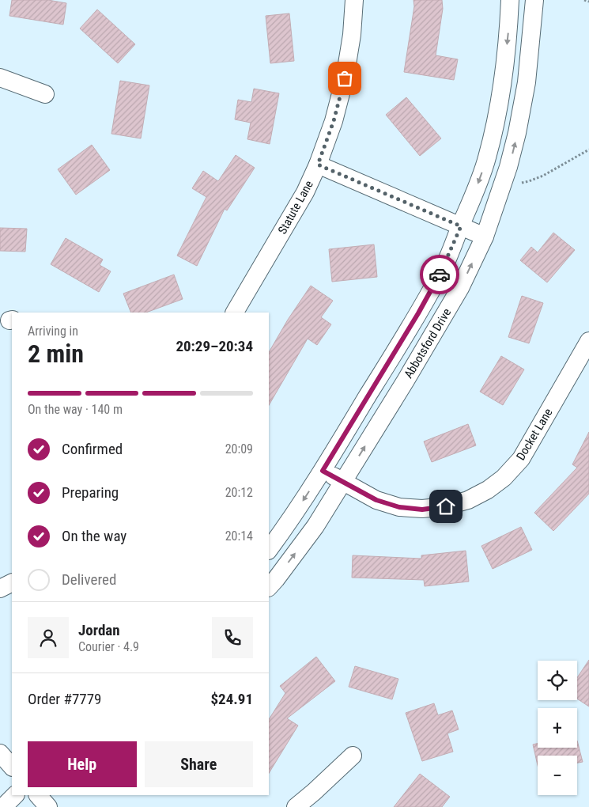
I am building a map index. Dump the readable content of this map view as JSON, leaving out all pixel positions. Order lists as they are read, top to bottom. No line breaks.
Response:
{"streets":{"street":["Statute Lane","Abbotsford Drive","Docket Lane"]},"crossings":[["Abbotsford Drive","Docket Lane"]],"page":{"heading":["2 min","Arriving in","20:29–20:34"],"panel":["Jordan","Courier · 4.9","Order #7779","$24.91"],"bar":"On the way · 140 m","list":[["Confirmed","20:09"],["Preparing","20:12"],["On the way","20:14"],"Delivered"],"map_buttons":["+","−"],"buttons":["Help","Share"]}}
